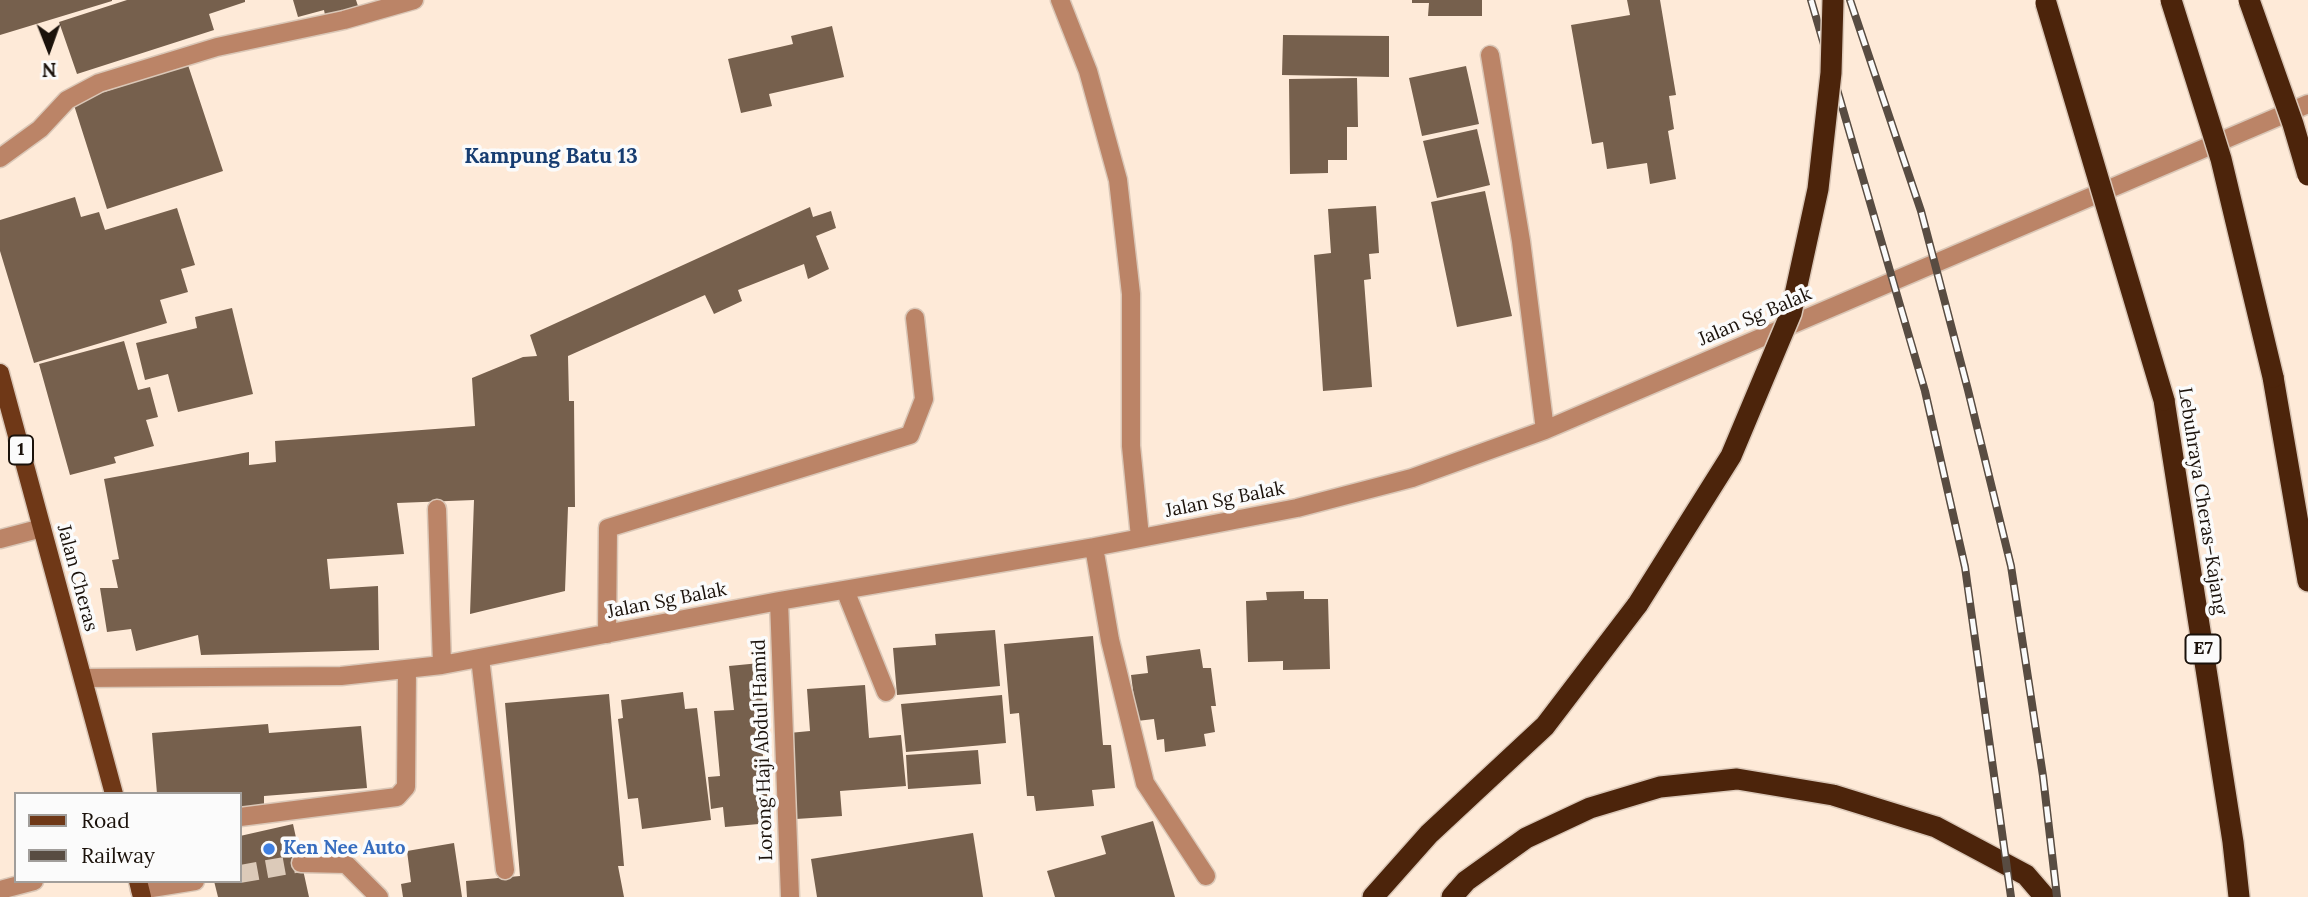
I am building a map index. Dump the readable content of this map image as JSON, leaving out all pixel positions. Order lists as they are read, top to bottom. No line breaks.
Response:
{"streets":{"highway":["Lebuhraya Cheras–Kajang","E7"],"main road":["1","Jalan Cheras"],"street":["Jalan Sg Balak","Lorong Haji Abdul Hamid"]},"crossings":[["Jalan Sg Balak","Jalan Cheras"],["Jalan Sg Balak","Lorong Haji Abdul Hamid"]],"districts":["Kampung Batu 13"],"places":["Ken Nee Auto"],"legend":["Road","Railway"],"north":"bottom"}
